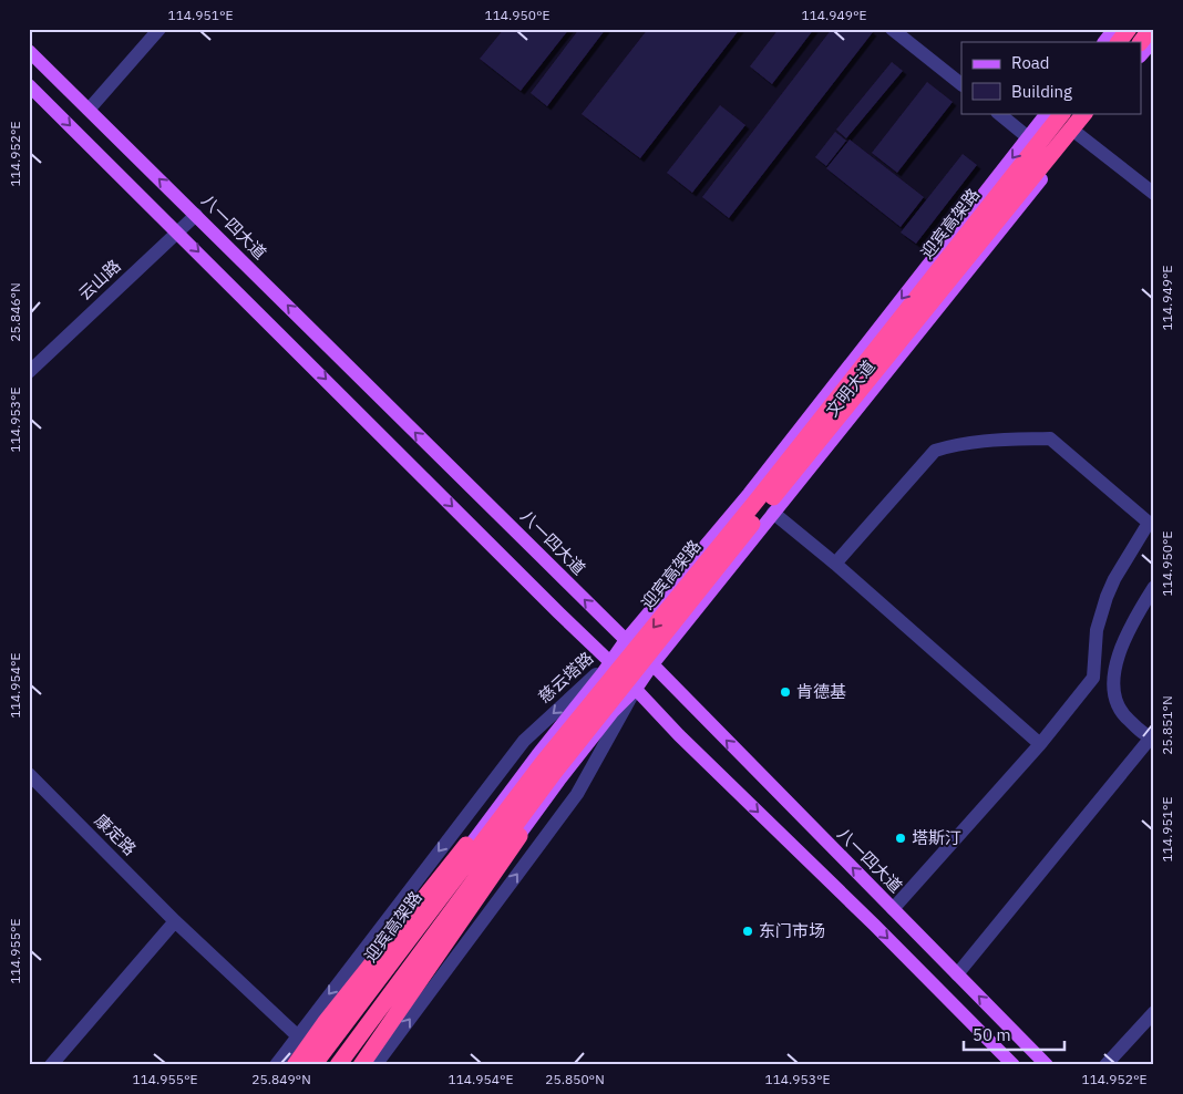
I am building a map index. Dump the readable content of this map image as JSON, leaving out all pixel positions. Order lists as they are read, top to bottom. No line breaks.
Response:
{"streets":{"highway":["迎宾高架路"],"main road":["八一四大道","文明大道","慈云塔路"],"street":["云山路","康定路"]},"crossings":[["八一四大道","云山路"],["八一四大道","文明大道"],["文明大道","慈云塔路"],["慈云塔路","康定路"]],"places":["肯德基","塔斯汀","东门市场"],"legend":["Road","Building"],"scale_bar":"50 m","coordinates":["114.951°E","114.950°E","114.949°E","114.952°E","25.846°N","114.953°E","114.954°E","25.851°N","114.955°E","25.849°N","25.850°N"]}
